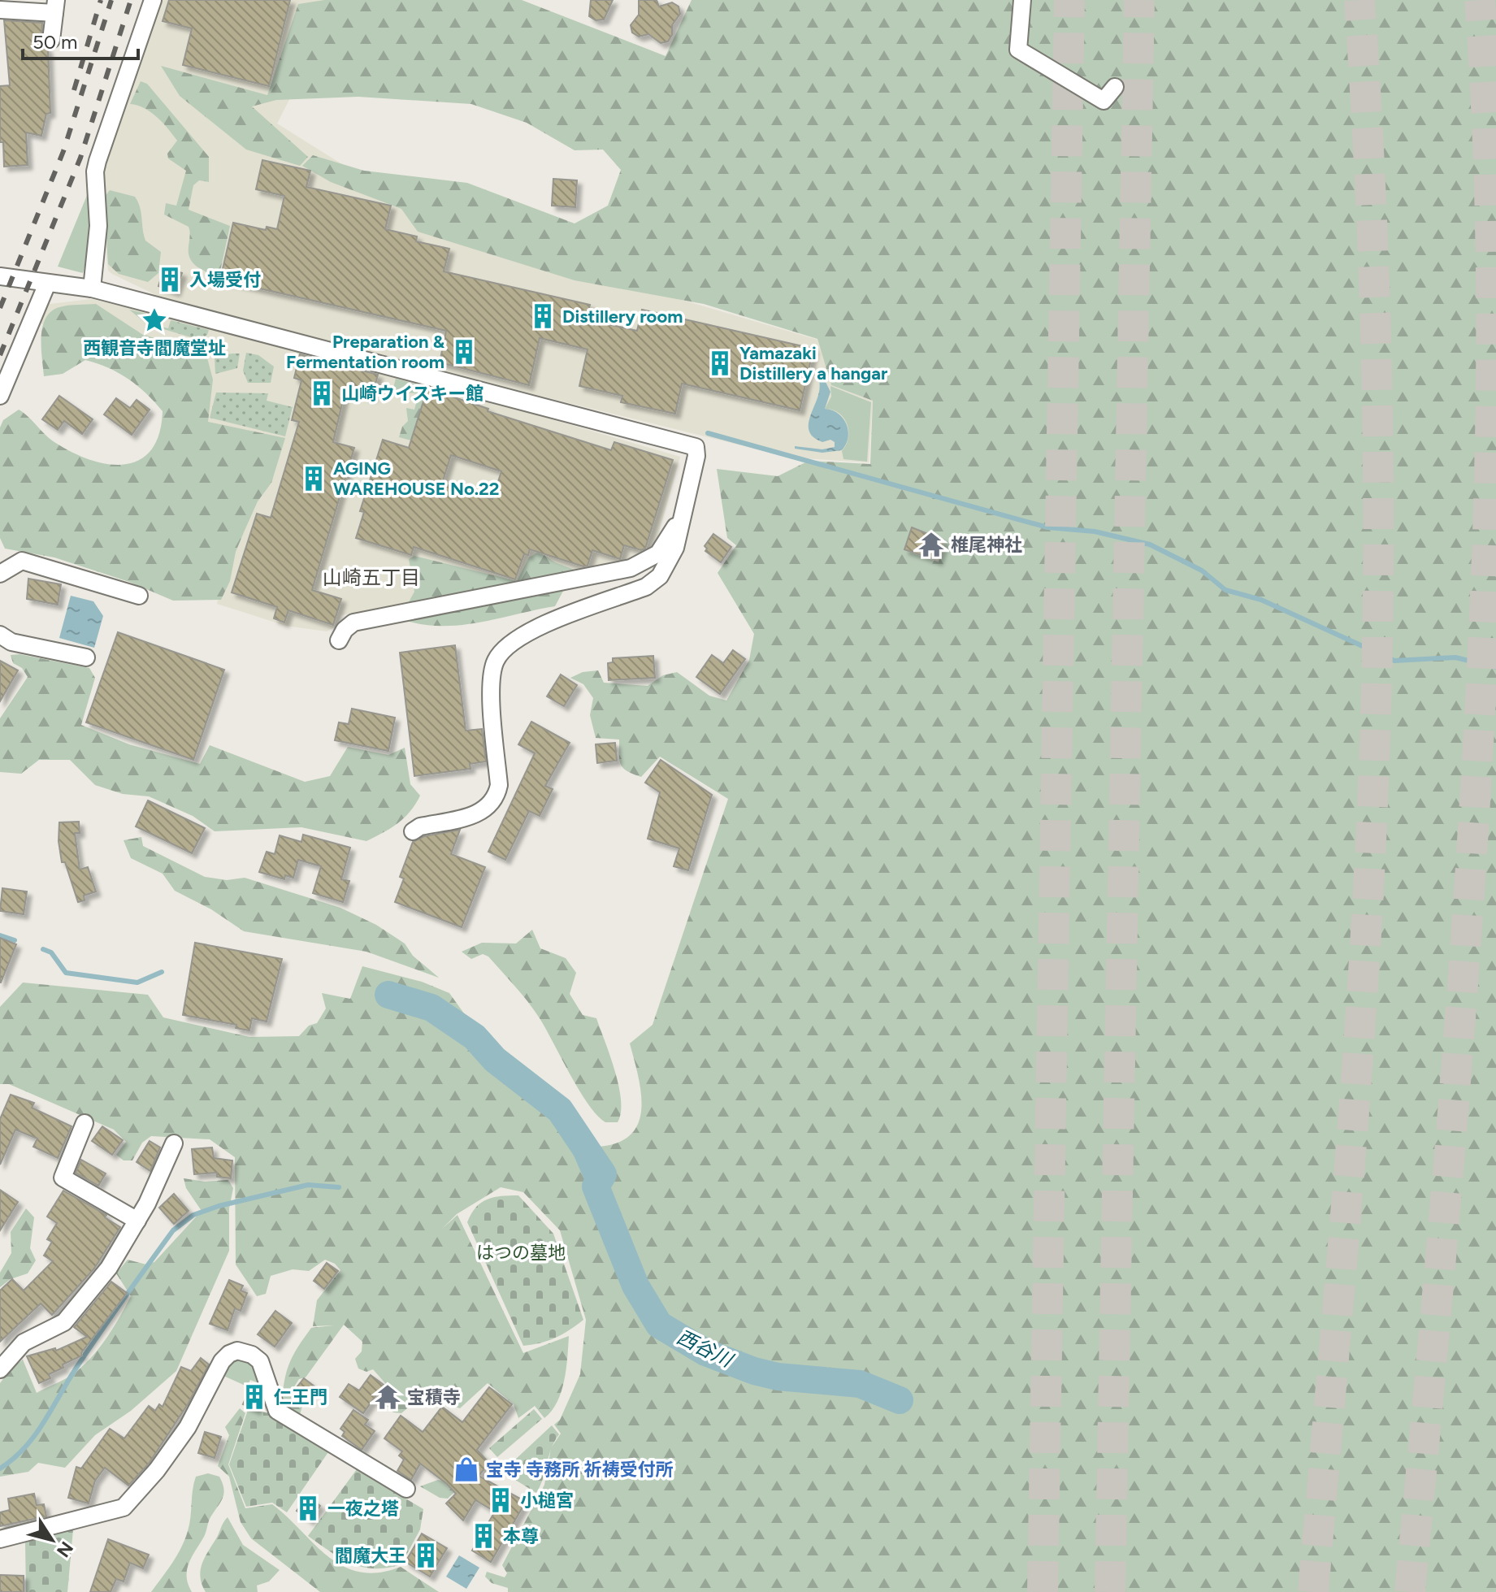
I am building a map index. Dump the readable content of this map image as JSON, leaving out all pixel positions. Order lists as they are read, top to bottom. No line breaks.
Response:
{"districts":["山崎五丁目"],"water":["西谷川"],"parks":["はつの墓地"],"places":{"building":["入場受付","Distillery room","Preparation & Fermentation room","Yamazaki Distillery a hangar","山崎ウイスキー館","AGING WAREHOUSE No.22","仁王門","小槌宮","一夜之塔","本尊","閻魔大王"],"place":["西観音寺閻魔堂址"],"temple":["椎尾神社","宝積寺"],"shop":["宝寺 寺務所 祈祷受付所"]},"scale_bar":"50 m","north":"bottom right"}
